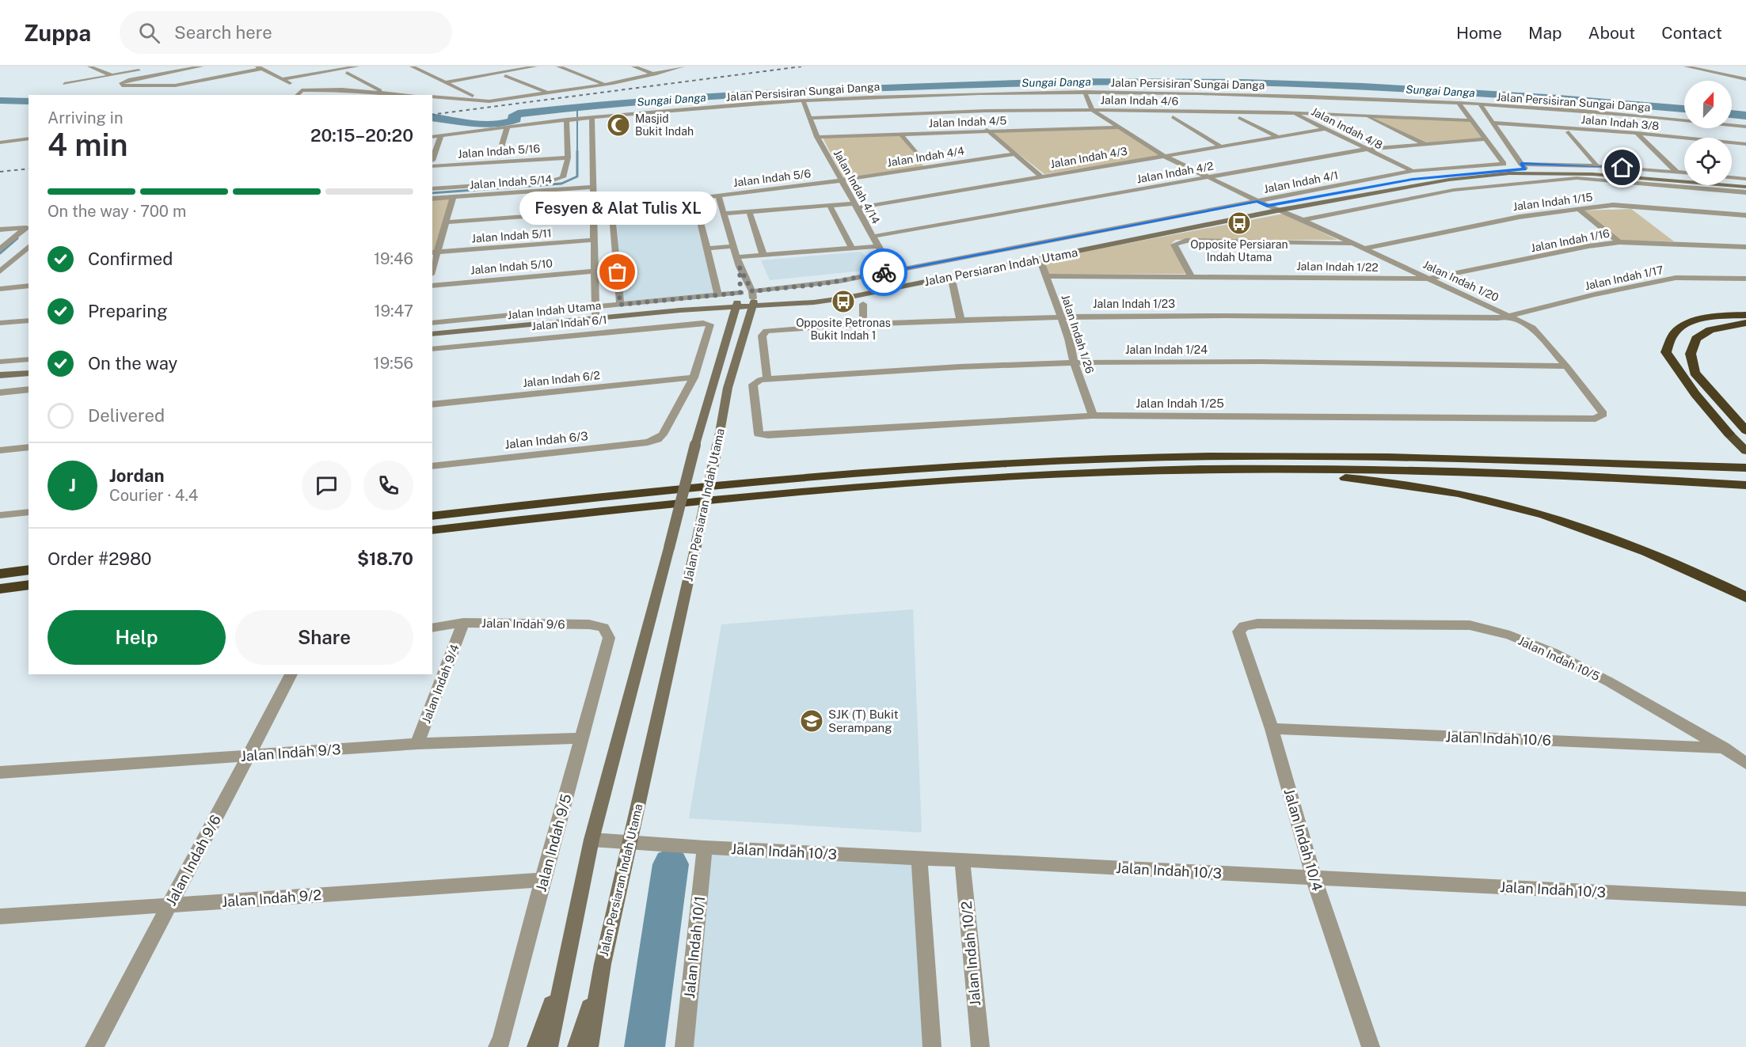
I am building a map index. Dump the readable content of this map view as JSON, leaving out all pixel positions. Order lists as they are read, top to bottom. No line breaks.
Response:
{"streets":{"main road":["Jalan Persiaran Indah Utama","Jalan Indah Utama"],"street":["Jalan Persisiran Sungai Danga","Jalan Indah 4/6","Jalan Indah 4/5","Jalan Indah 3/8","Jalan Indah 4/8","Jalan Indah 5/16","Jalan Indah 4/4","Jalan Indah 4/3","Jalan Indah 4/2","Jalan Indah 5/6","Jalan Indah 5/14","Jalan Indah 4/1","Jalan Indah 4/14","Jalan Indah 1/15","Jalan Indah 5/11","Jalan Indah 1/16","Jalan Indah 5/10","Jalan Indah 1/22","Jalan Indah 1/17","Jalan Indah 1/20","Jalan Indah 1/23","Jalan Indah 6/1","Jalan Indah 1/26","Jalan Indah 1/24","Jalan Indah 6/2","Jalan Indah 1/25","Jalan Indah 6/3","Jalan Indah 9/6","Jalan Indah 10/5","Jalan Indah 9/4","Jalan Indah 10/6","Jalan Indah 9/3","Jalan Indah 10/4","Jalan Indah 9/5","Jalan Indah 10/3","Jalan Indah 9/2","Jalan Indah 10/1","Jalan Indah 10/2"]},"crossings":[["Jalan Persisiran Sungai Danga","Jalan Indah 4/8"],["Jalan Persisiran Sungai Danga","Jalan Indah 4/1"],["Jalan Persisiran Sungai Danga","Jalan Indah 4/14"],["Jalan Indah 4/6","Jalan Indah 4/8"],["Jalan Indah 4/6","Jalan Indah 4/1"],["Jalan Indah 4/6","Jalan Indah 4/14"],["Jalan Indah 4/6","Jalan Indah 1/20"],["Jalan Indah 4/5","Jalan Indah 4/14"],["Jalan Indah 4/5","Jalan Indah 1/20"],["Jalan Indah 4/8","Jalan Indah 4/3"],["Jalan Indah 4/8","Jalan Indah 4/2"],["Jalan Indah 4/8","Jalan Indah 4/1"],["Jalan Indah 4/4","Jalan Indah 5/6"],["Jalan Indah 4/4","Jalan Indah 4/14"],["Jalan Indah 4/3","Jalan Indah 4/14"],["Jalan Indah 4/3","Jalan Indah 1/20"],["Jalan Indah 4/2","Jalan Indah 4/1"],["Jalan Indah 4/2","Jalan Indah 4/14"],["Jalan Indah 4/2","Jalan Indah 1/20"],["Jalan Indah 5/6","Jalan Indah 4/14"],["Jalan Indah 4/1","Jalan Indah 4/14"],["Jalan Indah 4/1","Jalan Indah 1/20"],["Jalan Indah 4/14","Jalan Persiaran Indah Utama"],["Jalan Indah 1/15","Jalan Indah 1/20"],["Jalan Indah 1/16","Jalan Indah 1/22"],["Jalan Indah 1/16","Jalan Indah 1/20"],["Jalan Persiaran Indah Utama","Jalan Indah 1/20"],["Jalan Persiaran Indah Utama","Jalan Indah Utama"],["Jalan Persiaran Indah Utama","Jalan Indah 1/26"],["Jalan Persiaran Indah Utama","Jalan Indah 10/3"],["Jalan Indah 1/22","Jalan Indah 1/20"],["Jalan Indah 1/22","Jalan Indah 1/26"],["Jalan Indah 1/17","Jalan Indah 1/20"],["Jalan Indah 1/17","Jalan Indah 1/23"],["Jalan Indah 1/20","Jalan Indah 1/23"],["Jalan Indah 1/20","Jalan Indah 1/24"],["Jalan Indah 1/20","Jalan Indah 1/25"],["Jalan Indah 1/23","Jalan Indah 1/26"],["Jalan Indah 1/23","Jalan Indah 1/24"],["Jalan Indah 1/23","Jalan Indah 1/25"],["Jalan Indah 6/1","Jalan Indah 6/2"],["Jalan Indah 6/1","Jalan Indah 6/3"],["Jalan Indah 1/26","Jalan Indah 1/24"],["Jalan Indah 1/26","Jalan Indah 1/25"],["Jalan Indah 1/24","Jalan Indah 1/25"],["Jalan Indah 6/2","Jalan Indah 6/3"],["Jalan Indah 9/6","Jalan Indah 9/4"],["Jalan Indah 9/6","Jalan Indah 9/3"],["Jalan Indah 9/6","Jalan Indah 9/5"],["Jalan Indah 9/6","Jalan Indah 9/2"],["Jalan Indah 10/5","Jalan Indah 10/6"],["Jalan Indah 10/5","Jalan Indah 10/4"],["Jalan Indah 9/4","Jalan Indah 9/3"],["Jalan Indah 10/6","Jalan Indah 10/4"],["Jalan Indah 9/3","Jalan Indah 9/5"],["Jalan Indah 10/4","Jalan Indah 10/3"],["Jalan Indah 9/5","Jalan Indah 9/2"],["Jalan Indah 10/3","Jalan Indah 10/1"],["Jalan Indah 10/3","Jalan Indah 10/2"]],"water":["Sungai Danga"],"places":{"mosque":["Masjid Bukit Indah"],"bus stop":["Opposite Persiaran Indah Utama","Opposite Petronas Bukit Indah 1"],"other":["Fesyen & Alat Tulis XL"],"school or university":["SJK (T) Bukit Serampang"]},"north":"top","page":{"header":"Zuppa","search":"Search here","nav":["Home","Map","About","Contact"],"heading":["4 min","Arriving in","20:15–20:20"],"panel":["Jordan","Courier · 4.4","Order #2980","$18.70"],"bar":"On the way · 700 m","bubble":"Fesyen & Alat Tulis XL","list":[["Confirmed","19:46"],["Preparing","19:47"],["On the way","19:56"],"Delivered"],"round":"J","buttons":["Help","Share"]}}
